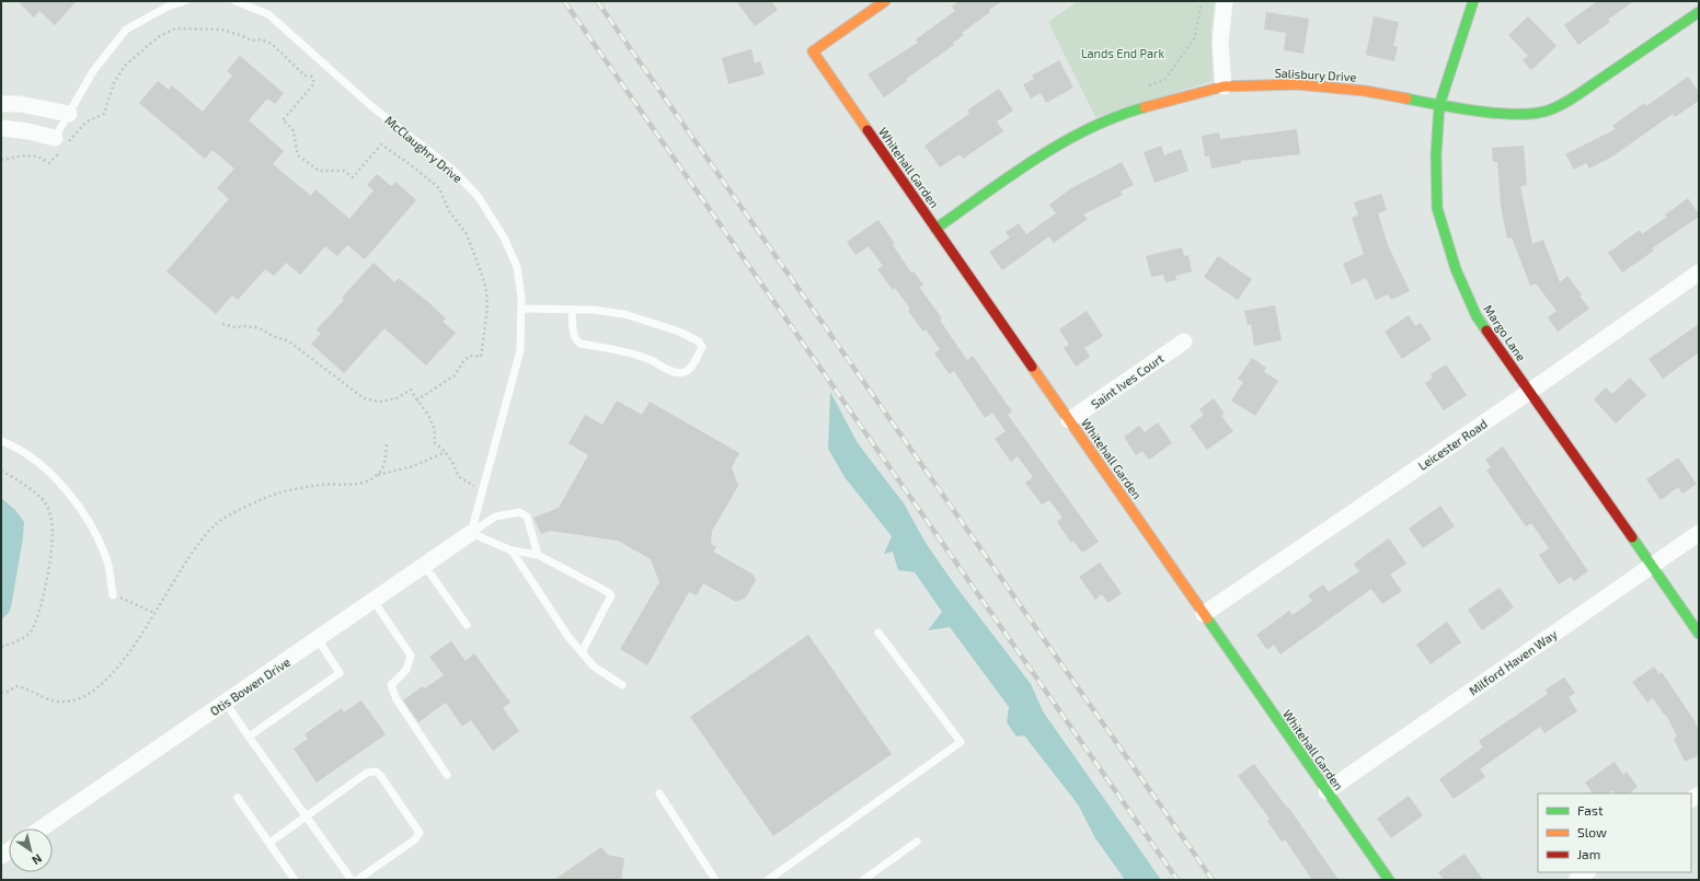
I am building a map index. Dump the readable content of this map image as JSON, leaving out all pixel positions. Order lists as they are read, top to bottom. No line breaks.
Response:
{"streets":{"street":["Salisbury Drive","Whitehall Garden","Margo Lane","Saint Ives Court","Leicester Road","Milford Haven Way","Otis Bowen Drive"],"lane":["McClaughry Drive"]},"crossings":[["Salisbury Drive","Whitehall Garden"],["Salisbury Drive","Margo Lane"],["McClaughry Drive","Otis Bowen Drive"],["Whitehall Garden","Saint Ives Court"],["Whitehall Garden","Leicester Road"],["Whitehall Garden","Milford Haven Way"],["Margo Lane","Leicester Road"],["Margo Lane","Milford Haven Way"]],"parks":["Lands End Park"],"legend":["Fast","Slow","Jam"],"north":"bottom right"}
